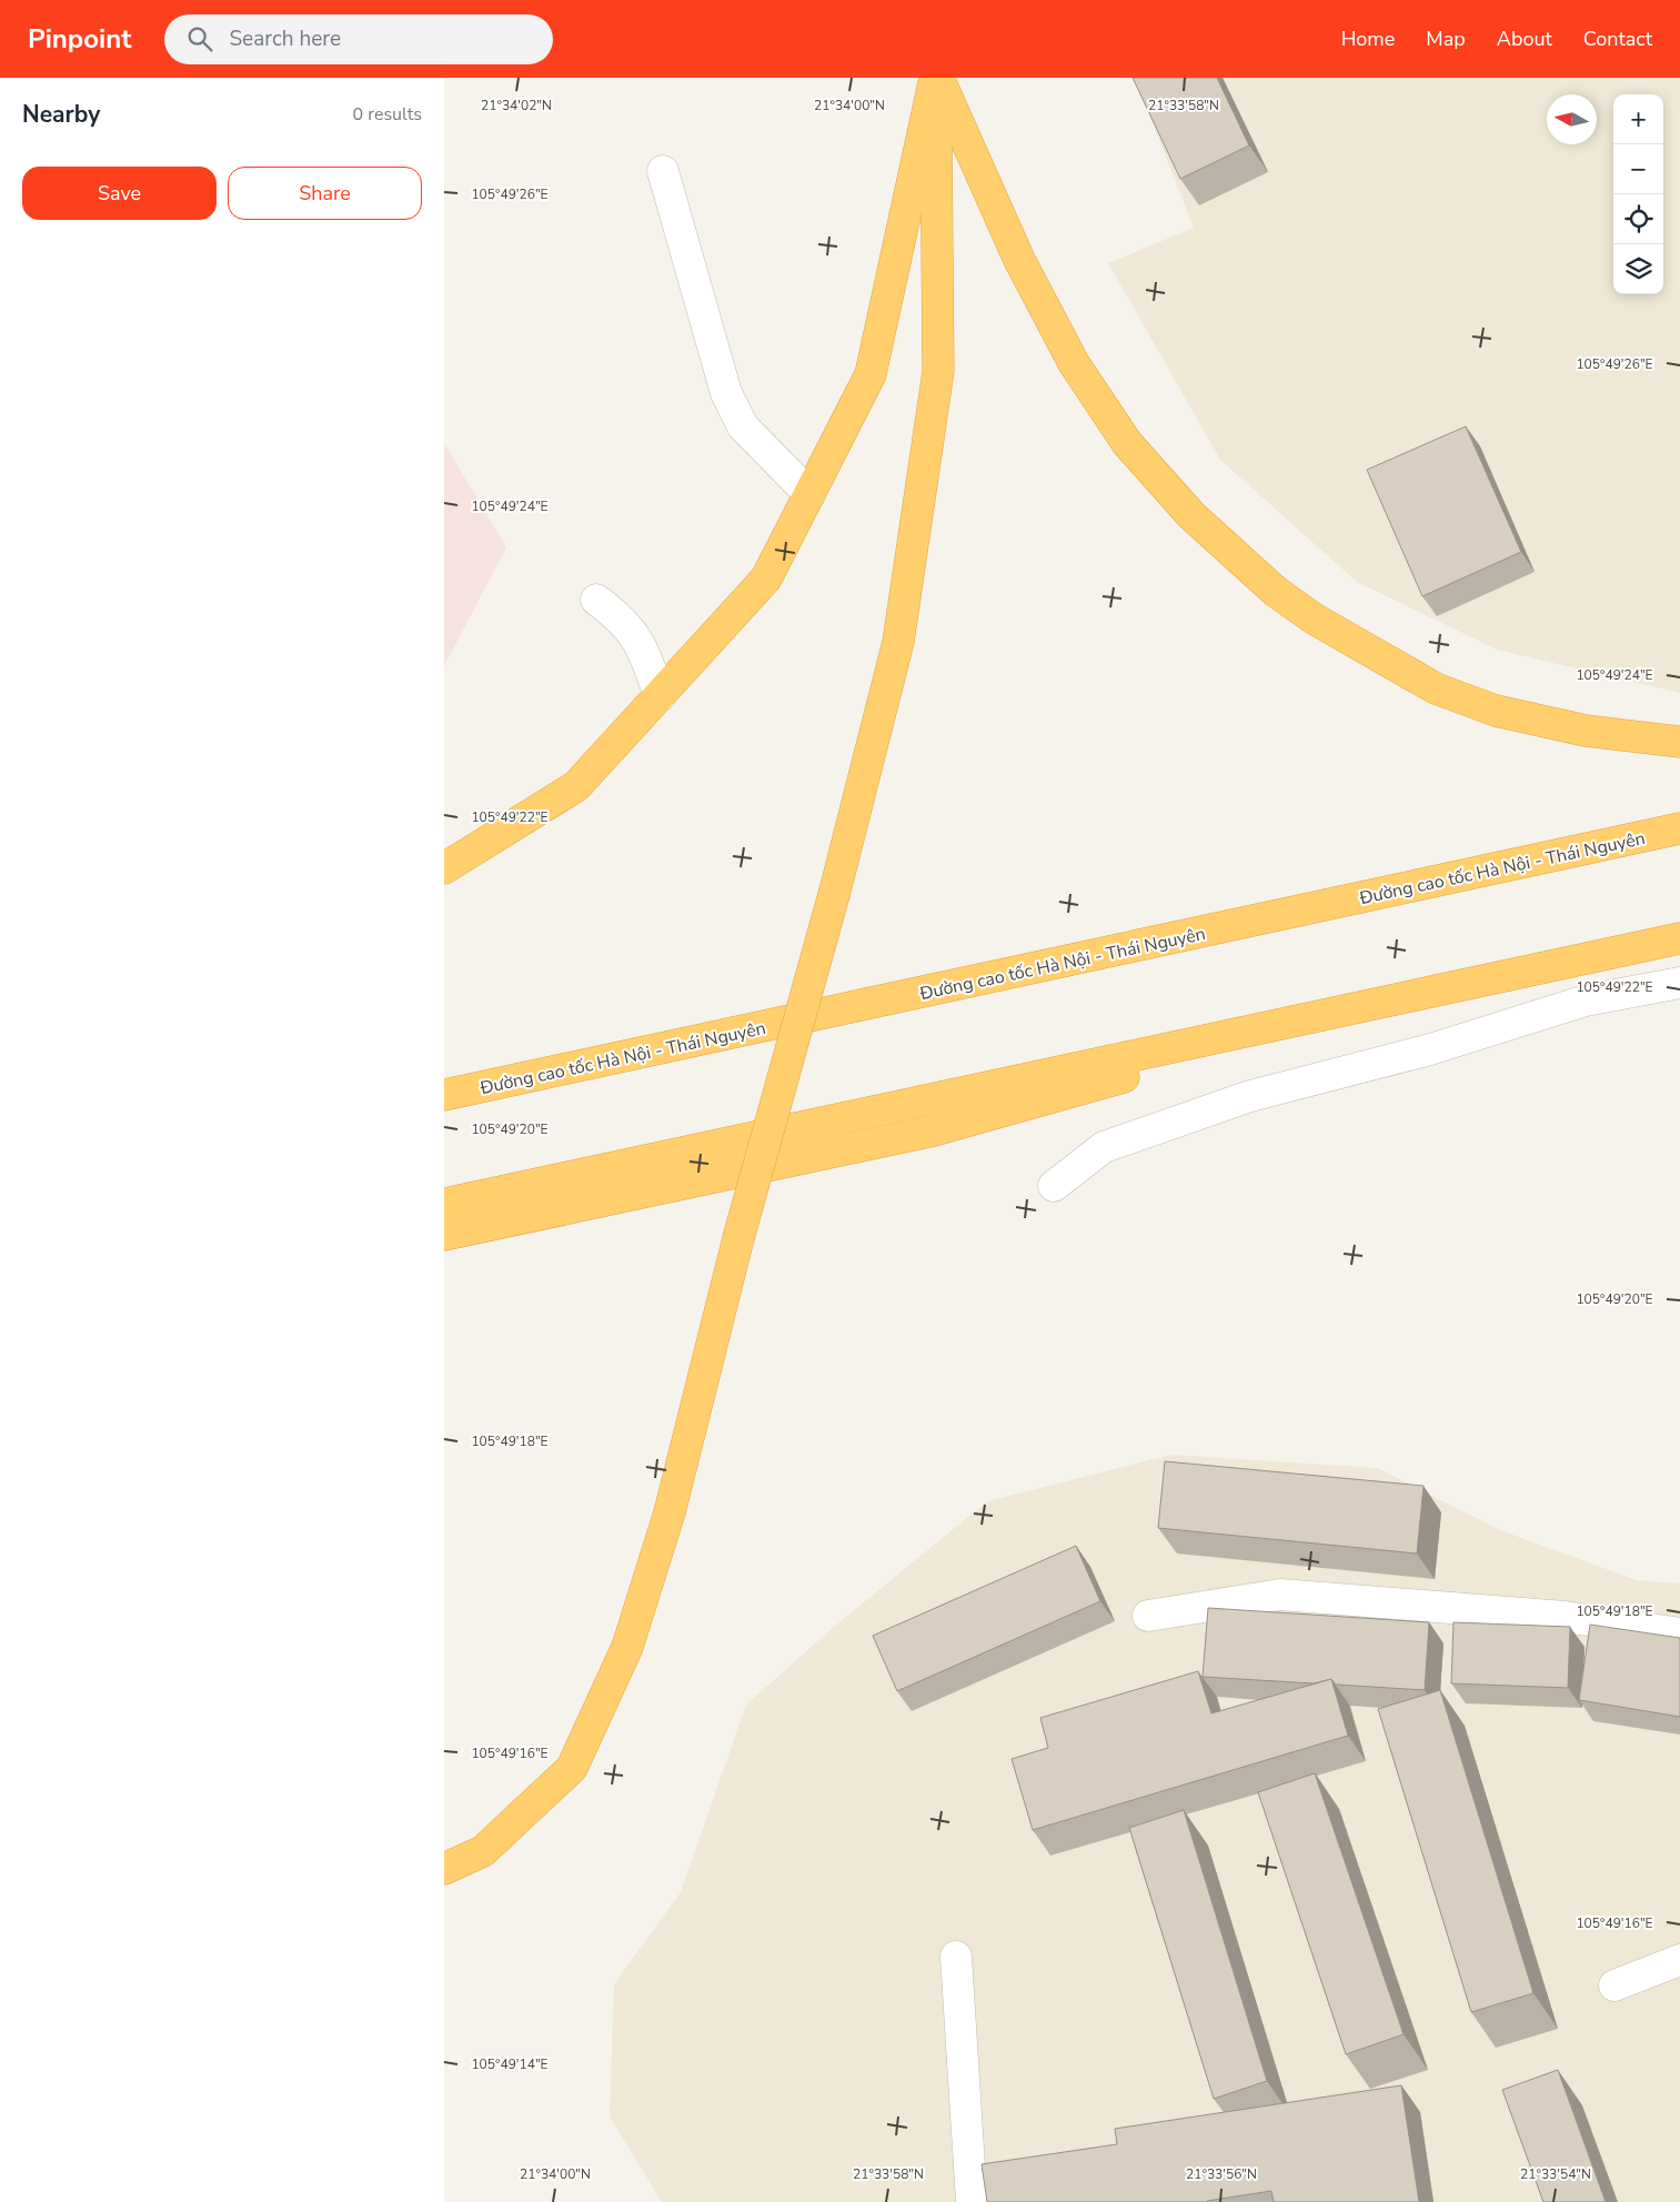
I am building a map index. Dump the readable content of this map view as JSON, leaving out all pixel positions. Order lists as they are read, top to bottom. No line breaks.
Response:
{"streets":{"highway":["Đường cao tốc Hà Nội - Thái Nguyên"]},"north":"left","page":{"header":"Pinpoint","search":"Search here","nav":["Home","Map","About","Contact"],"heading":["Nearby","0 results"],"map_buttons":["+","−"],"buttons":["Save","Share"]},"coordinates":["21°34'02\"N","21°34'00\"N","21°33'58\"N","105°49'26\"E","105°49'24\"E","105°49'22\"E","105°49'20\"E","105°49'18\"E","105°49'16\"E","105°49'14\"E","21°33'56\"N","21°33'54\"N"]}
